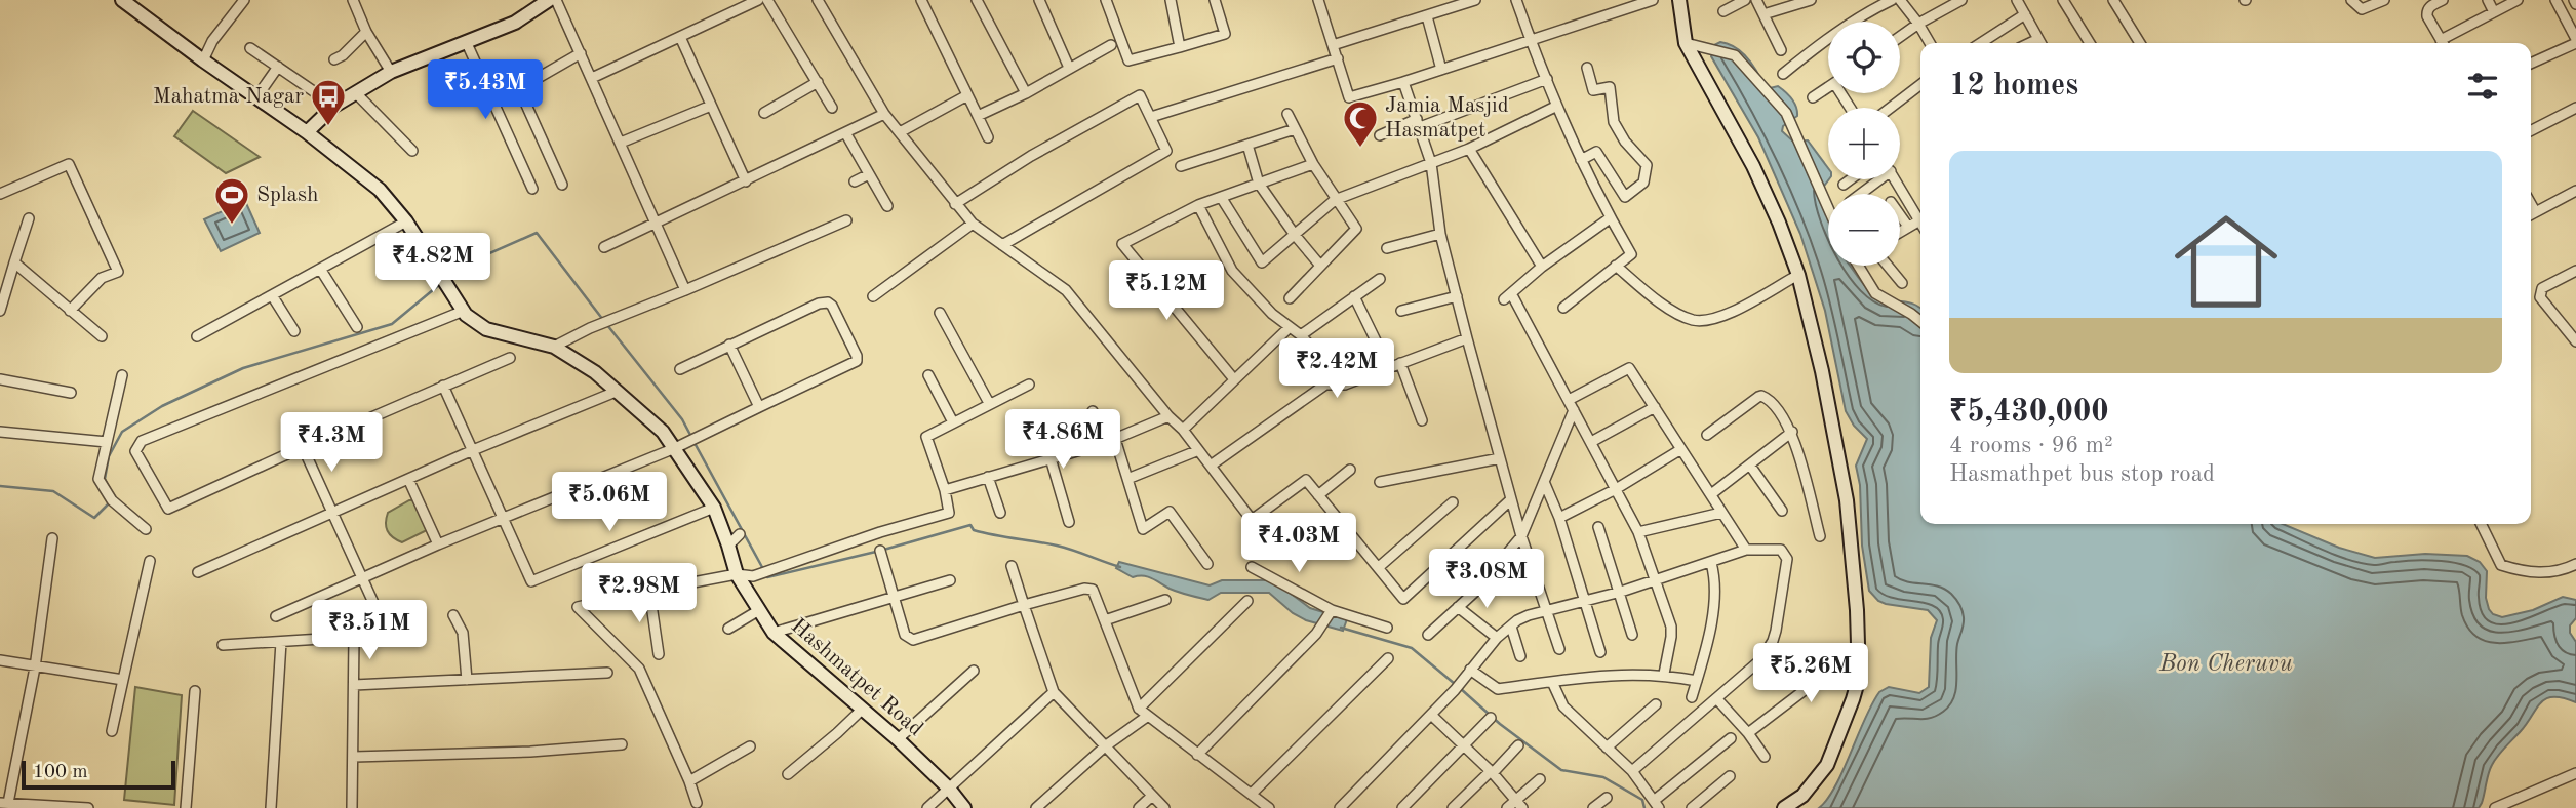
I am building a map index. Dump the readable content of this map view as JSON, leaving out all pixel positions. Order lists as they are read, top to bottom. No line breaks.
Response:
{"streets":{"main road":["Hashmatpet Road"]},"water":["Bon Cheruvu"],"places":{"bus stop":["Mahatma Nagar"],"mosque":["Jamia Masjid Hasmatpet"],"sports":["Splash"]},"scale_bar":"100 m","page":{"map_buttons":["+","−"],"heading":"12 homes","price":["₹5.43M","₹4.82M","₹5.12M","₹2.42M","₹4.86M","₹4.3M","₹5.06M","₹4.03M","₹3.08M","₹2.98M","₹3.51M","₹5.26M"],"list":[{"name":"₹5,430,000","note":"4 rooms · 96 m² · Hasmathpet bus stop road"}],"scale":"100 m"}}
